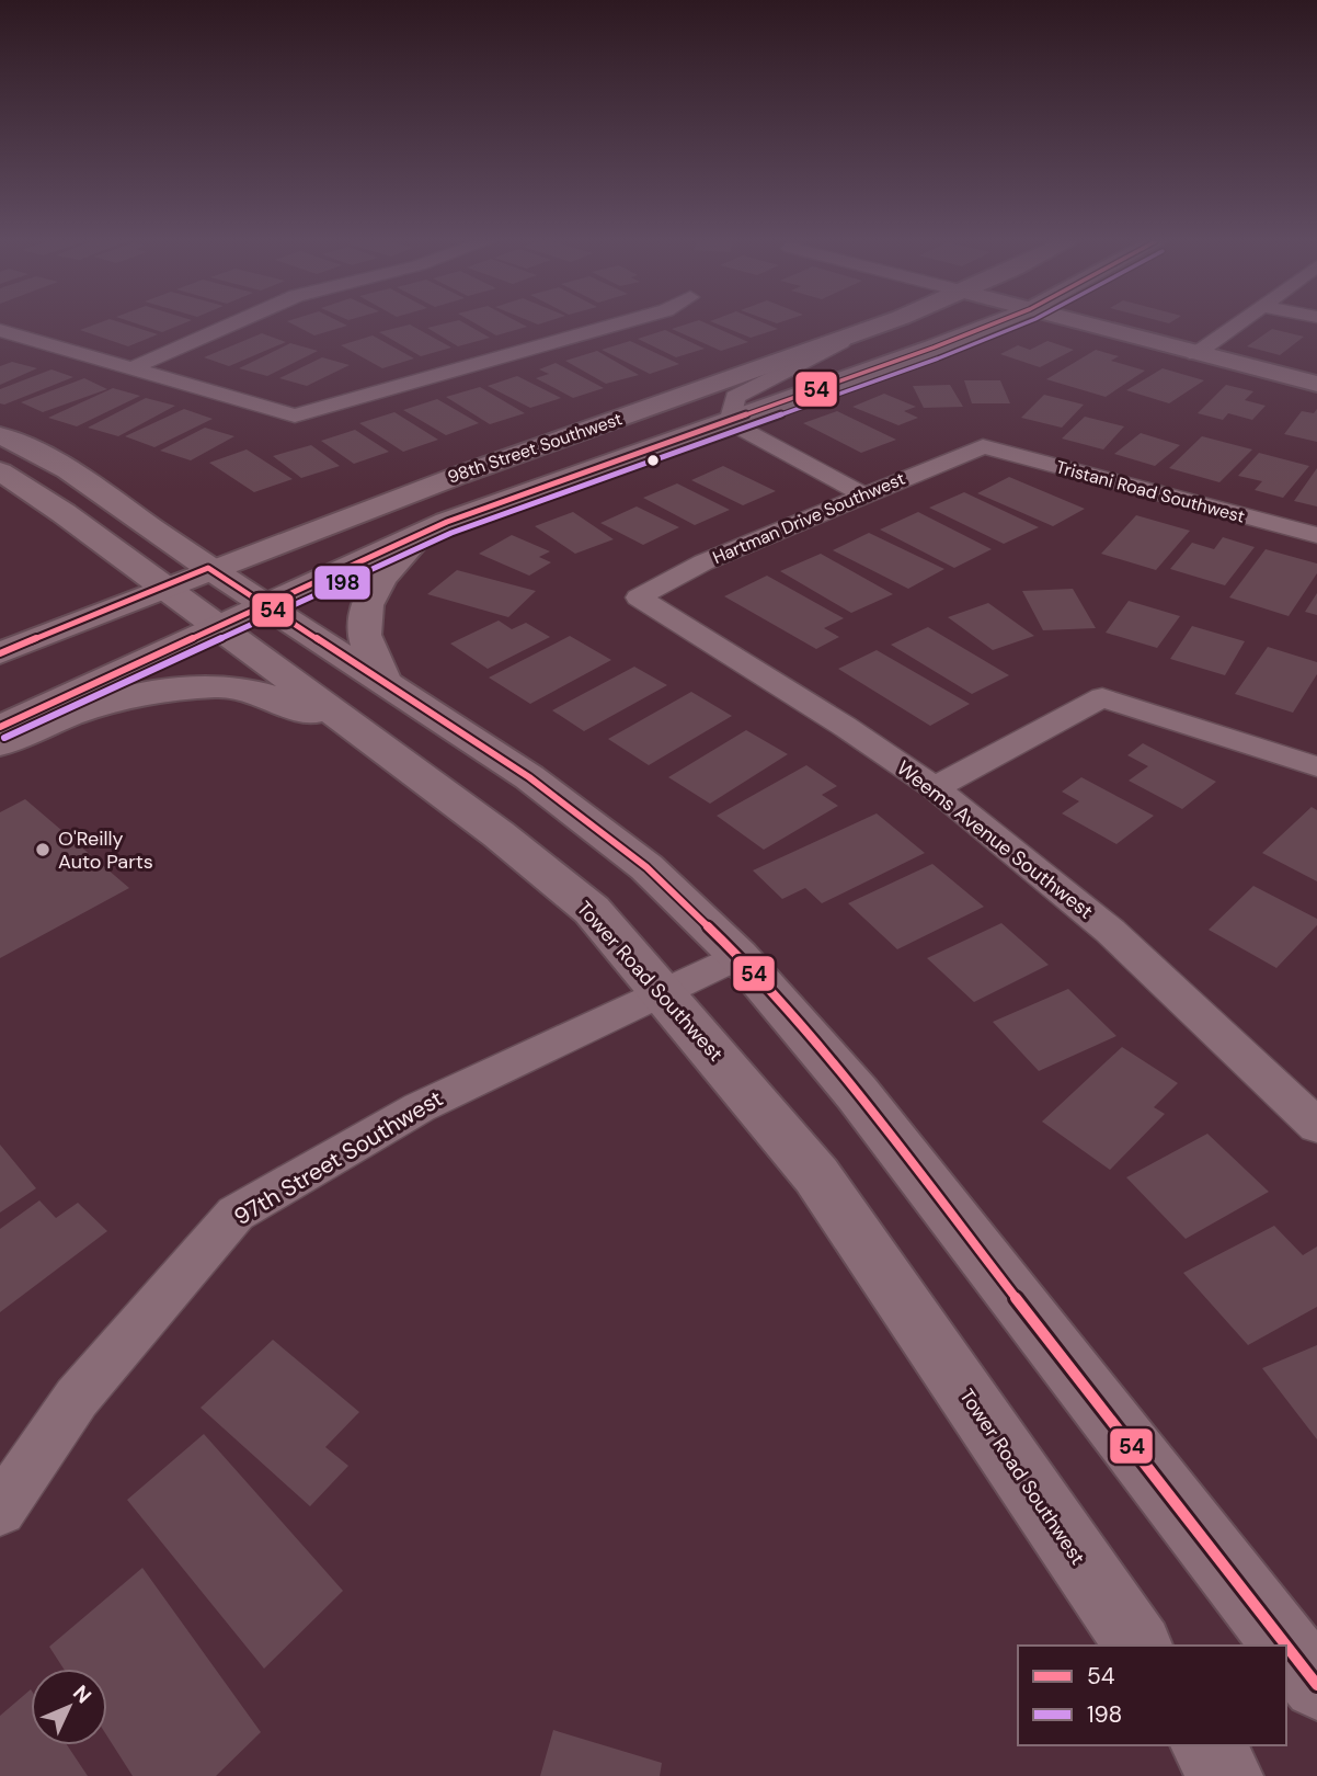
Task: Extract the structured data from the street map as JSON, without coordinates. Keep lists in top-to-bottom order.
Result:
{
  "streets": {
    "street": [
      "98th Street Southwest",
      "Tristani Road Southwest",
      "Hartman Drive Southwest",
      "Weems Avenue Southwest",
      "Tower Road Southwest",
      "97th Street Southwest"
    ]
  },
  "crossings": [
    ["98th Street Southwest", "Tower Road Southwest"],
    ["Tristani Road Southwest", "Hartman Drive Southwest"],
    ["Hartman Drive Southwest", "Weems Avenue Southwest"],
    ["Tower Road Southwest", "97th Street Southwest"]
  ],
  "places": ["O'Reilly Auto Parts"],
  "lines": ["transit line 54", "transit line 198"],
  "legend": ["54", "198"],
  "north": "top right"
}
